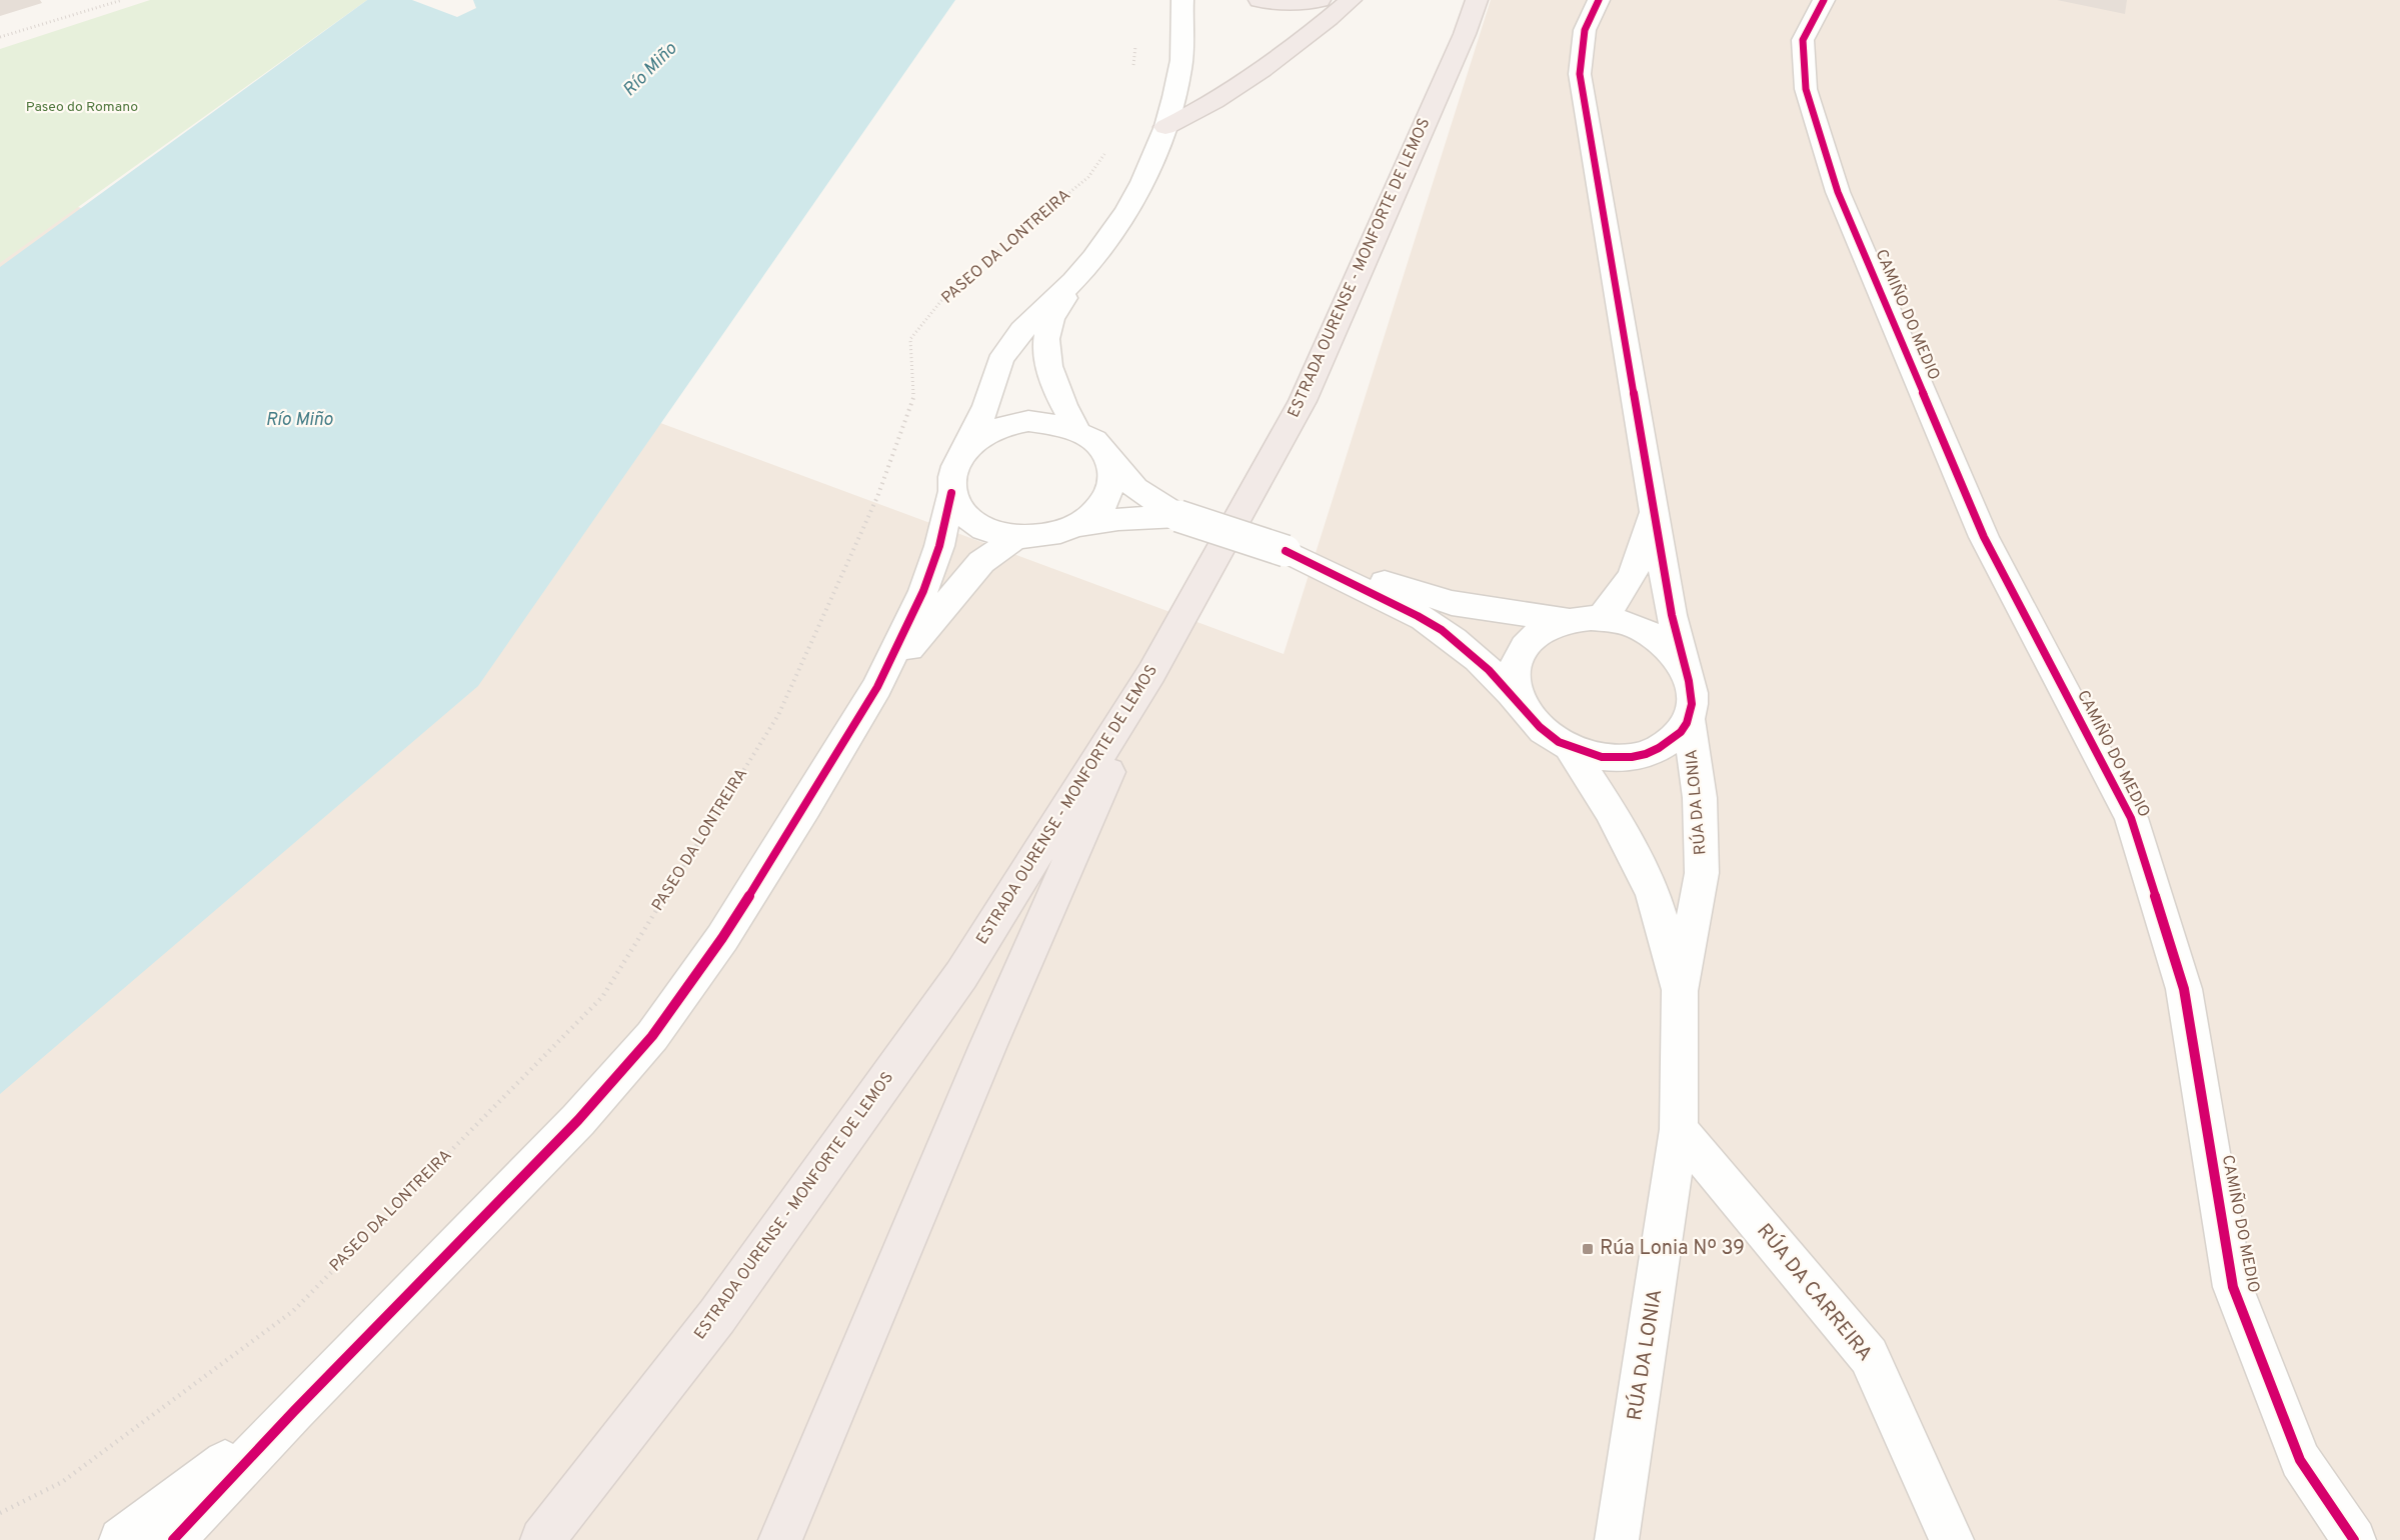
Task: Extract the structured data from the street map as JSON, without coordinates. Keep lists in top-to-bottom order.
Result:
{
  "streets": {
    "highway": ["ESTRADA OURENSE - MONFORTE DE LEMOS"],
    "street": ["CAMIÑO DO MEDIO", "RÚA DA LONIA", "RÚA DA CARREIRA"],
    "path": ["PASEO DA LONTREIRA"]
  },
  "crossings": [
    ["RÚA DA LONIA", "RÚA DA CARREIRA"]
  ],
  "water": ["Río Miño"],
  "parks": ["Paseo do Romano"],
  "places": {
    "transit": ["Rúa Lonia Nº 39"]
  }
}
